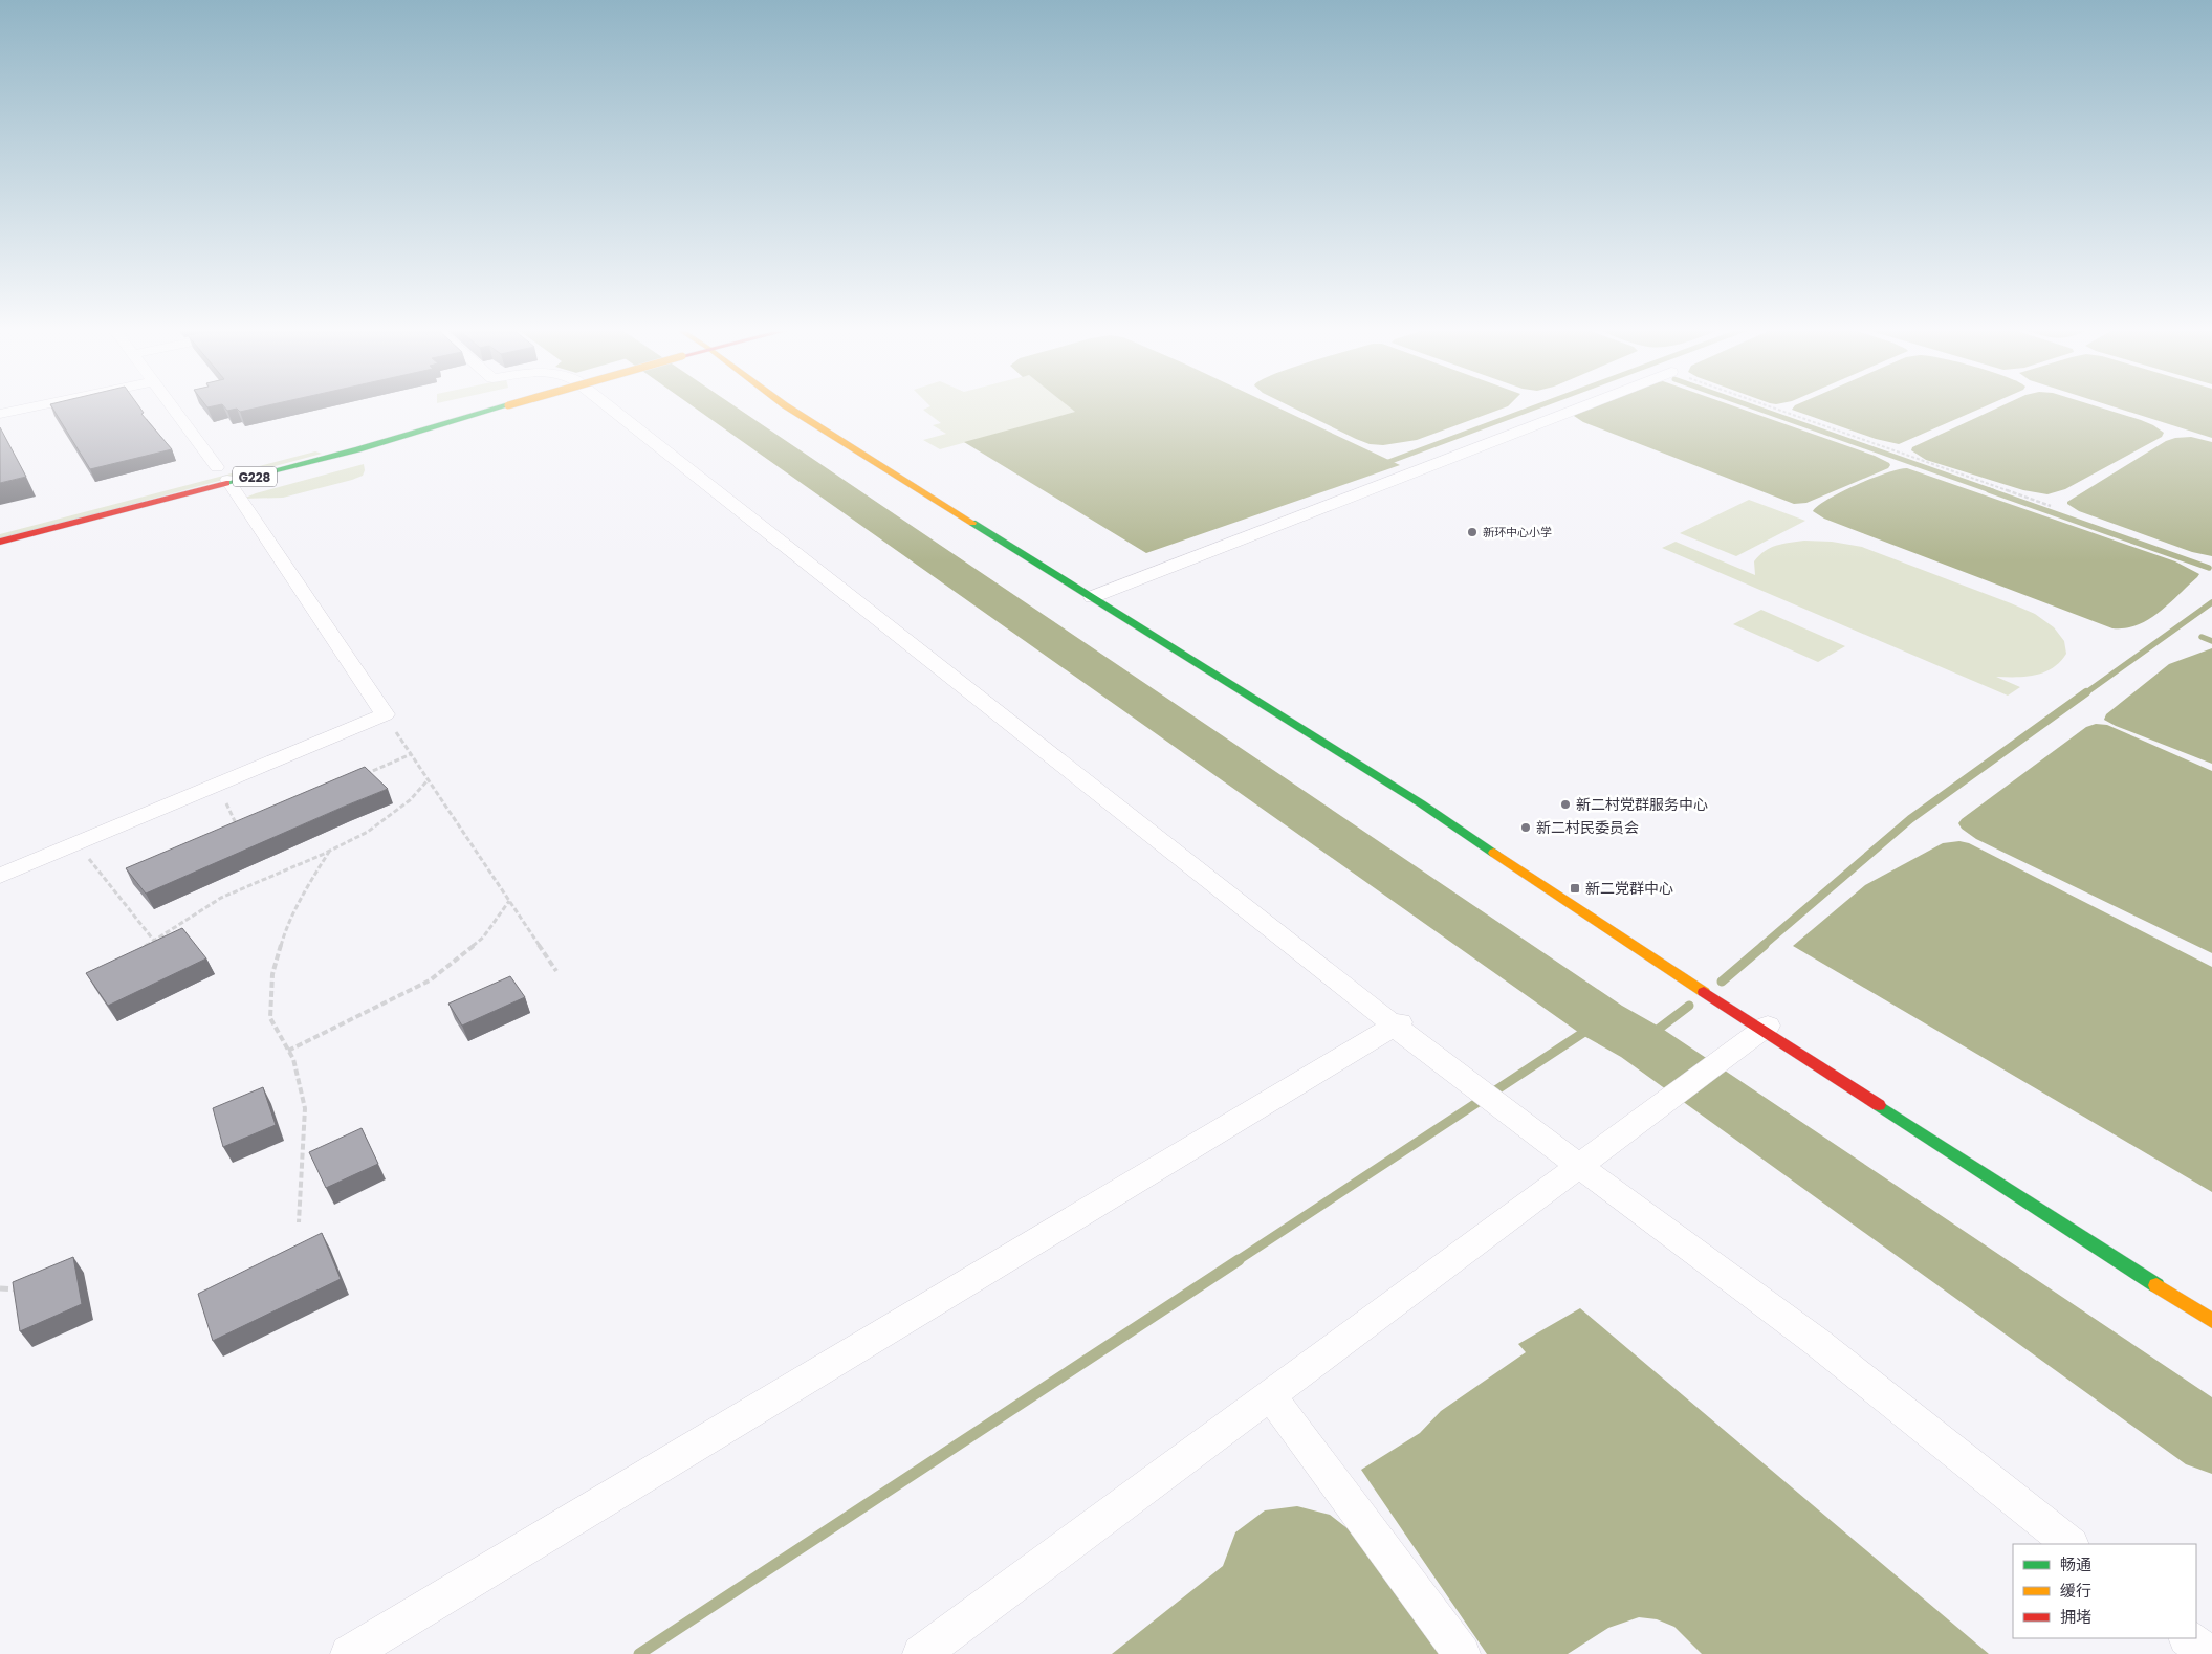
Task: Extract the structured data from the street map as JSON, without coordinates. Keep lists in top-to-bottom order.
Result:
{
  "streets": {
    "main road": ["G228"]
  },
  "places": {
    "other": ["新环中心小学", "新二村党群服务中心", "新二村民委员会"],
    "transit": ["新二党群中心"]
  },
  "legend": ["畅通", "缓行", "拥堵"]
}
